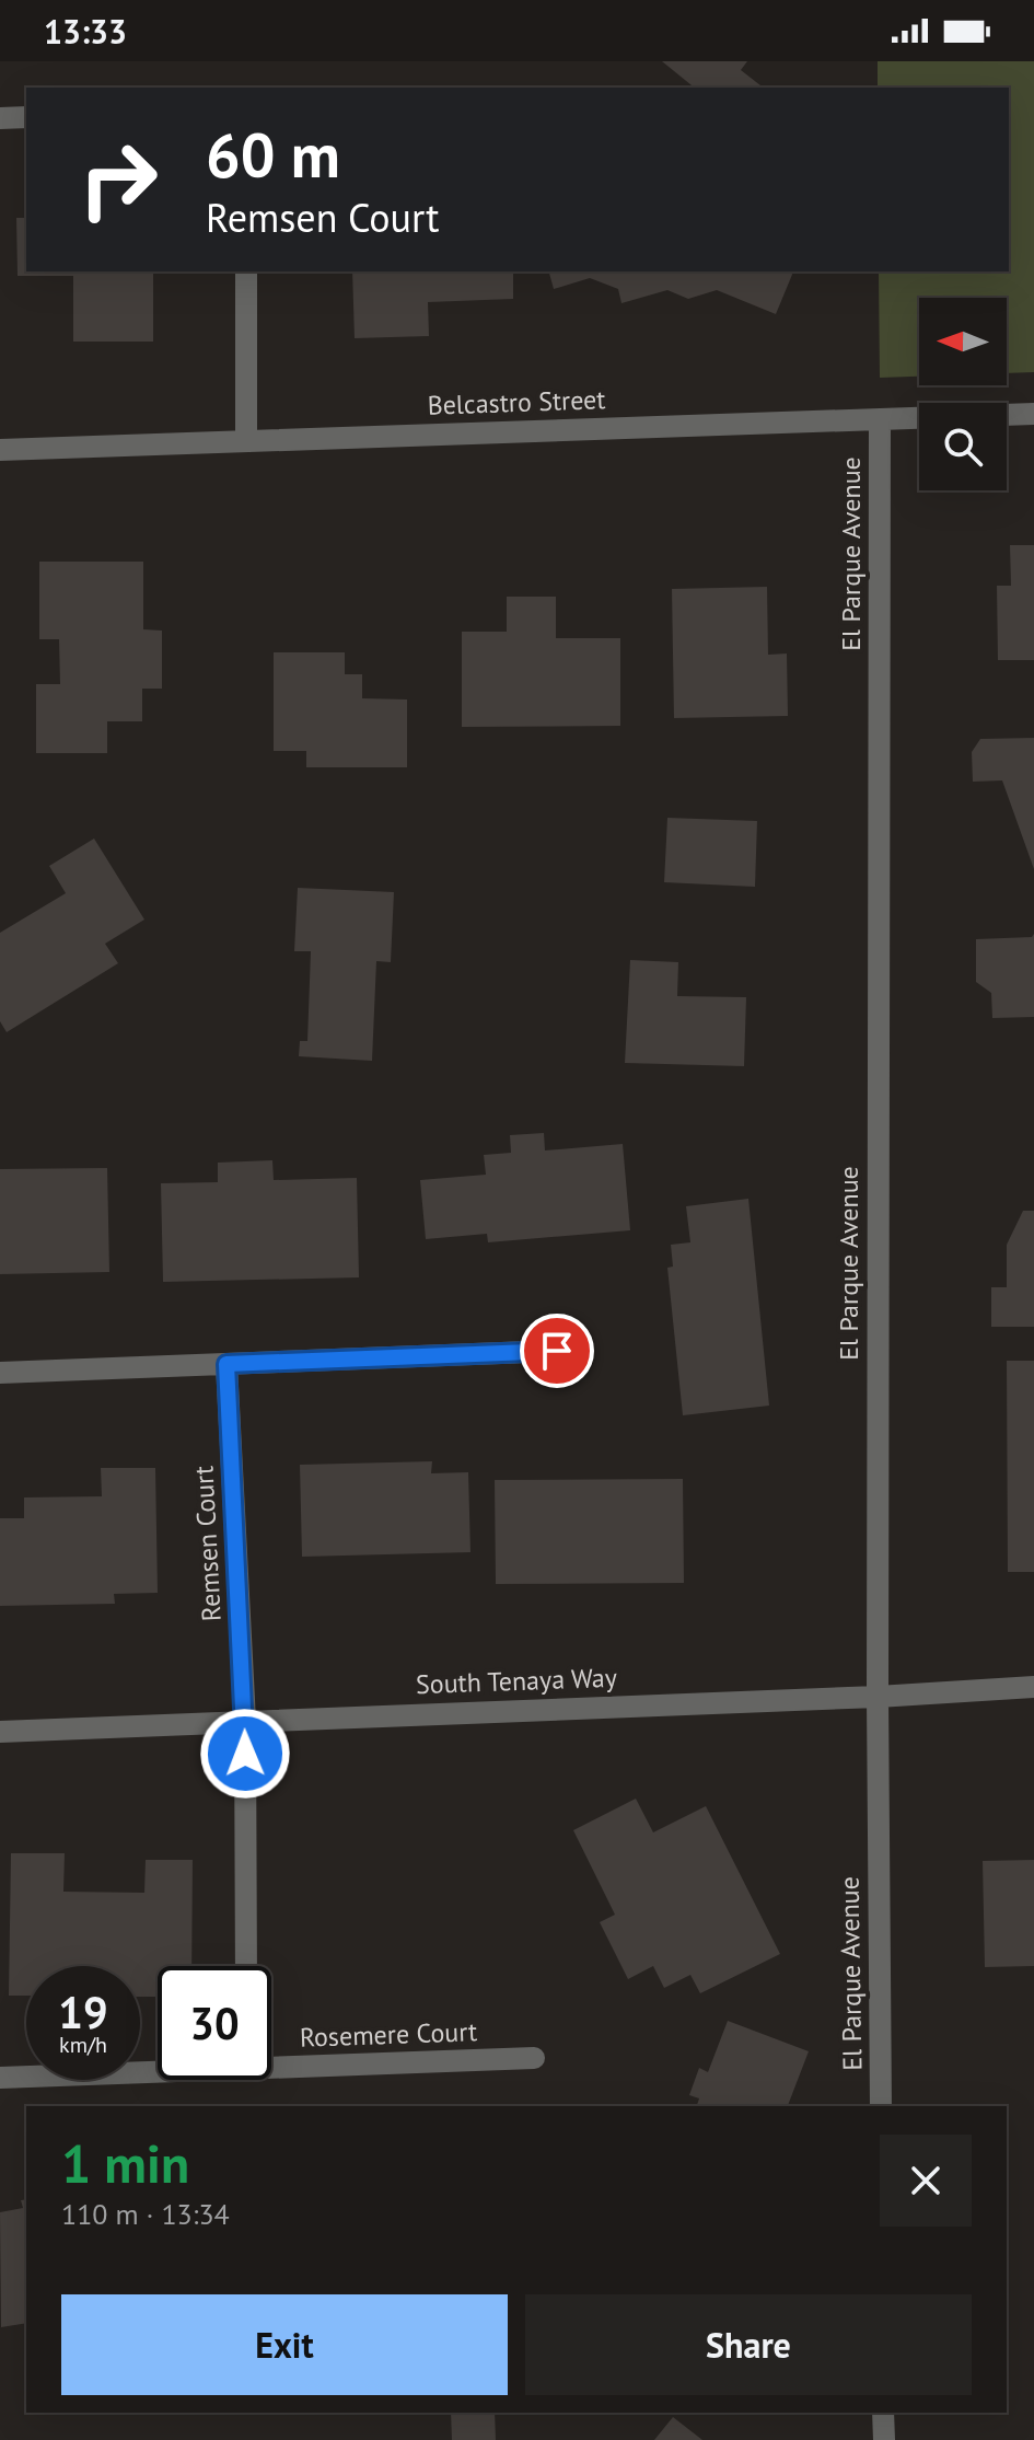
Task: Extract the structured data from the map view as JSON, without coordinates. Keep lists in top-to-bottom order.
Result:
{
  "streets": {
    "street": [
      "Belcastro Street",
      "El Parque Avenue",
      "Remsen Court",
      "South Tenaya Way",
      "Rosemere Court"
    ]
  },
  "crossings": [
    ["Belcastro Street", "El Parque Avenue"],
    ["El Parque Avenue", "South Tenaya Way"],
    ["Remsen Court", "South Tenaya Way"]
  ],
  "north": "left",
  "page": {
    "status": "13:33",
    "turn": ["60 m", "Remsen Court"],
    "speed": "19 km/h",
    "limit": "30",
    "heading": ["1 min", "110 m · 13:34"],
    "buttons": ["Exit", "Share"]
  }
}
